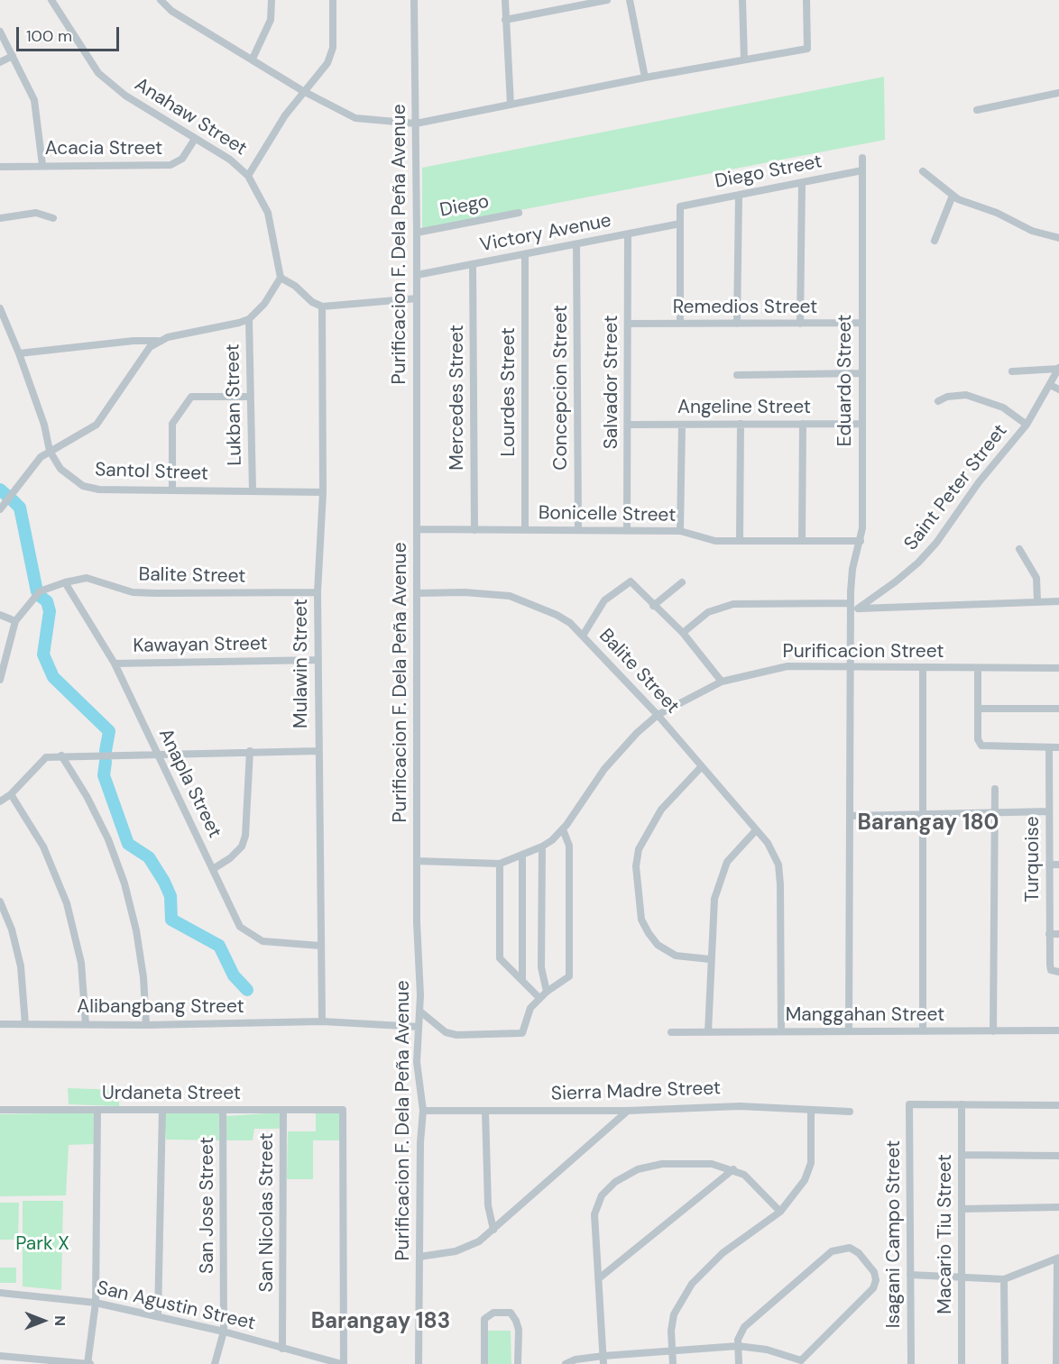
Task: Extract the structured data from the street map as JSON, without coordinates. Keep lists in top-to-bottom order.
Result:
{
  "streets": {
    "street": [
      "Anahaw Street",
      "Acacia Street",
      "Diego Street",
      "Diego",
      "Victory Avenue",
      "Purificacion F. Dela Peña Avenue",
      "Remedios Street",
      "Eduardo Street",
      "Salvador Street",
      "Concepcion Street",
      "Lourdes Street",
      "Mercedes Street",
      "Lukban Street",
      "Angeline Street",
      "Santol Street",
      "Saint Peter Street",
      "Bonicelle Street",
      "Balite Street",
      "Kawayan Street",
      "Purificacion Street",
      "Mulawin Street",
      "Anapla Street",
      "Turquoise",
      "Alibangbang Street",
      "Manggahan Street",
      "Sierra Madre Street",
      "Urdaneta Street",
      "San Jose Street",
      "San Nicolas Street",
      "Isagani Campo Street",
      "Macario Tiu Street",
      "San Agustin Street"
    ]
  },
  "crossings": [
    ["Anahaw Street", "Acacia Street"],
    ["Diego Street", "Victory Avenue"],
    ["Diego Street", "Eduardo Street"],
    ["Diego", "Purificacion F. Dela Peña Avenue"],
    ["Victory Avenue", "Purificacion F. Dela Peña Avenue"],
    ["Victory Avenue", "Salvador Street"],
    ["Victory Avenue", "Concepcion Street"],
    ["Victory Avenue", "Lourdes Street"],
    ["Victory Avenue", "Mercedes Street"],
    ["Purificacion F. Dela Peña Avenue", "Bonicelle Street"],
    ["Purificacion F. Dela Peña Avenue", "Balite Street"],
    ["Purificacion F. Dela Peña Avenue", "Purificacion Street"],
    ["Purificacion F. Dela Peña Avenue", "Alibangbang Street"],
    ["Purificacion F. Dela Peña Avenue", "Sierra Madre Street"],
    ["Remedios Street", "Eduardo Street"],
    ["Remedios Street", "Salvador Street"],
    ["Eduardo Street", "Angeline Street"],
    ["Eduardo Street", "Saint Peter Street"],
    ["Eduardo Street", "Bonicelle Street"],
    ["Eduardo Street", "Purificacion Street"],
    ["Eduardo Street", "Manggahan Street"],
    ["Salvador Street", "Angeline Street"],
    ["Salvador Street", "Bonicelle Street"],
    ["Concepcion Street", "Bonicelle Street"],
    ["Lourdes Street", "Bonicelle Street"],
    ["Mercedes Street", "Bonicelle Street"],
    ["Lukban Street", "Santol Street"],
    ["Santol Street", "Mulawin Street"],
    ["Balite Street", "Purificacion Street"],
    ["Balite Street", "Mulawin Street"],
    ["Balite Street", "Anapla Street"],
    ["Kawayan Street", "Mulawin Street"],
    ["Kawayan Street", "Anapla Street"],
    ["Mulawin Street", "Anapla Street"],
    ["Mulawin Street", "Alibangbang Street"],
    ["Urdaneta Street", "San Jose Street"],
    ["Urdaneta Street", "San Nicolas Street"],
    ["Urdaneta Street", "San Agustin Street"],
    ["San Jose Street", "San Agustin Street"],
    ["San Nicolas Street", "San Agustin Street"],
    ["Isagani Campo Street", "Macario Tiu Street"]
  ],
  "districts": ["Barangay 180", "Barangay 183"],
  "parks": ["Park X"],
  "scale_bar": "100 m",
  "north": "right"
}
